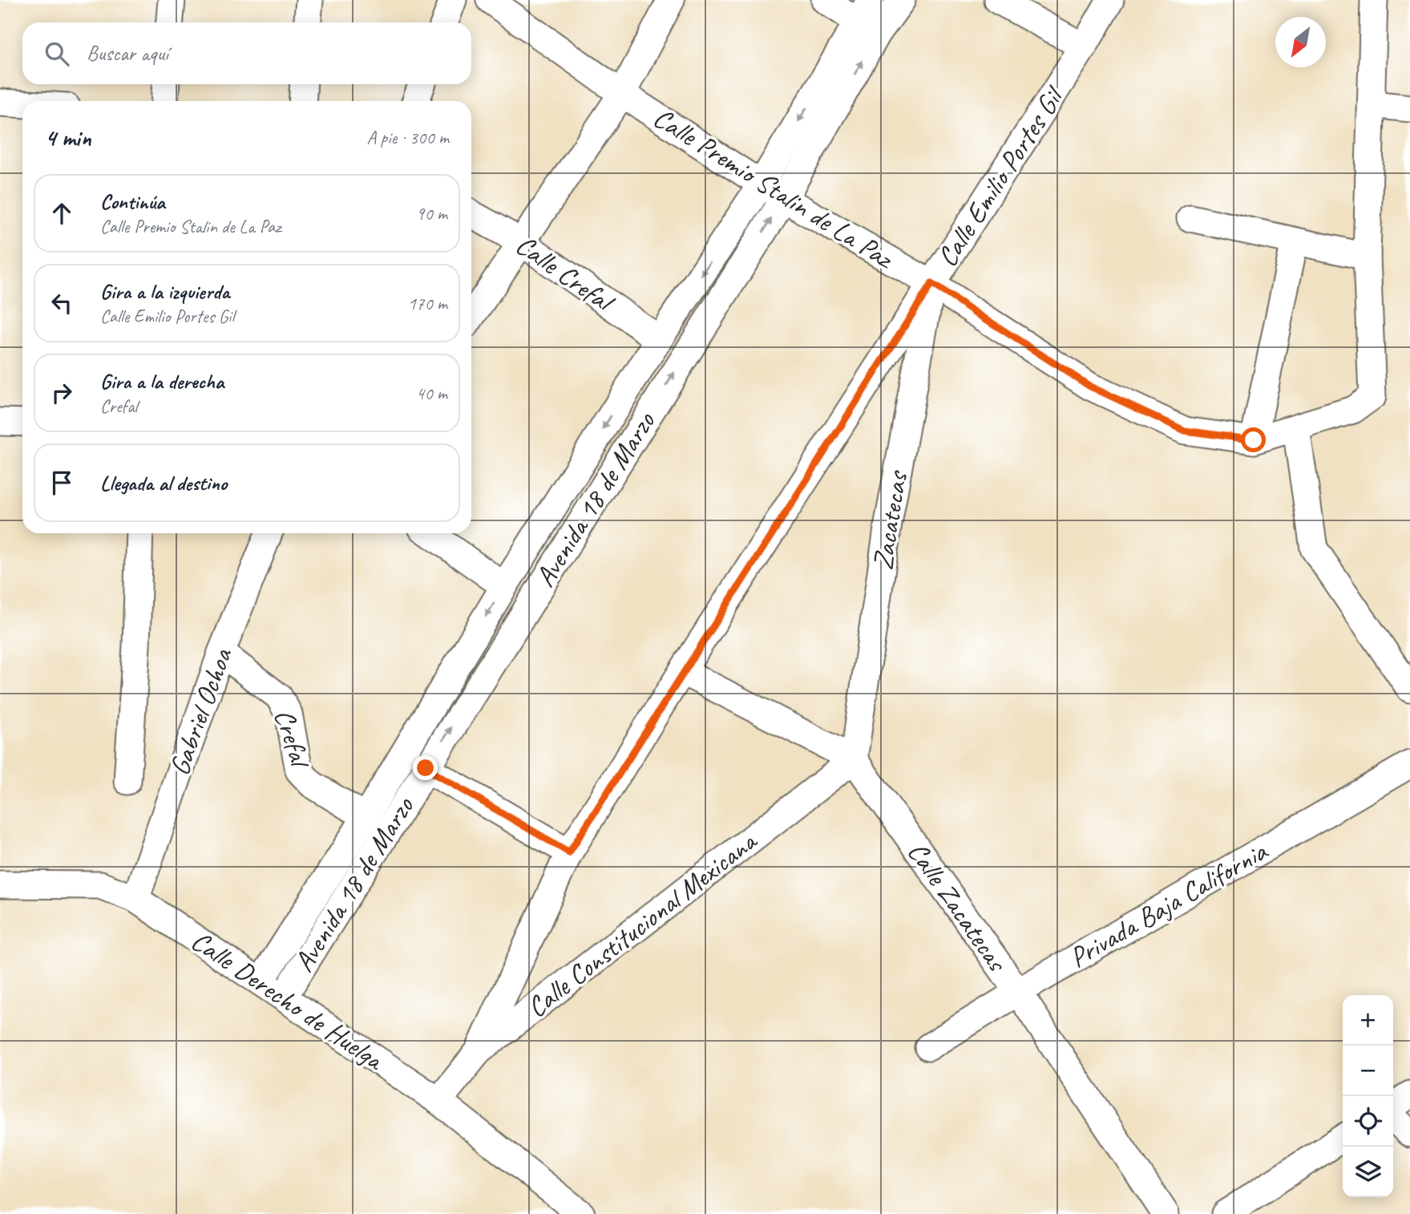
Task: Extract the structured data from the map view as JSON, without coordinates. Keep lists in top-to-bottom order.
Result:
{
  "streets": {
    "street": [
      "Calle Emilio Portes Gil",
      "Calle Premio Stalin de La Paz",
      "Calle Crefal",
      "Avenida 18 de Marzo",
      "Zacatecas",
      "Gabriel Ochoa",
      "Crefal",
      "Privada Baja California",
      "Calle Zacatecas",
      "Calle Constitucional Mexicana",
      "Calle Derecho de Huelga"
    ]
  },
  "crossings": [
    ["Calle Emilio Portes Gil", "Calle Premio Stalin de La Paz"],
    ["Calle Emilio Portes Gil", "Zacatecas"],
    ["Calle Emilio Portes Gil", "Calle Zacatecas"],
    ["Calle Emilio Portes Gil", "Calle Constitucional Mexicana"],
    ["Calle Premio Stalin de La Paz", "Avenida 18 de Marzo"],
    ["Calle Premio Stalin de La Paz", "Zacatecas"],
    ["Calle Crefal", "Avenida 18 de Marzo"],
    ["Avenida 18 de Marzo", "Crefal"],
    ["Avenida 18 de Marzo", "Calle Derecho de Huelga"],
    ["Zacatecas", "Calle Zacatecas"],
    ["Zacatecas", "Calle Constitucional Mexicana"],
    ["Gabriel Ochoa", "Crefal"],
    ["Gabriel Ochoa", "Calle Derecho de Huelga"],
    ["Privada Baja California", "Calle Zacatecas"],
    ["Calle Zacatecas", "Calle Constitucional Mexicana"],
    ["Calle Constitucional Mexicana", "Calle Derecho de Huelga"]
  ],
  "north": "bottom left",
  "page": {
    "search": "Buscar aquí",
    "heading": ["4 min", "A pie · 300 m"],
    "list": [
      ["Continúa", "Calle Premio Stalin de La Paz", "90 m"],
      ["Gira a la izquierda", "Calle Emilio Portes Gil", "170 m"],
      ["Gira a la derecha", "Crefal", "40 m"],
      "Llegada al destino"
    ],
    "map_buttons": ["+", "−"]
  }
}
